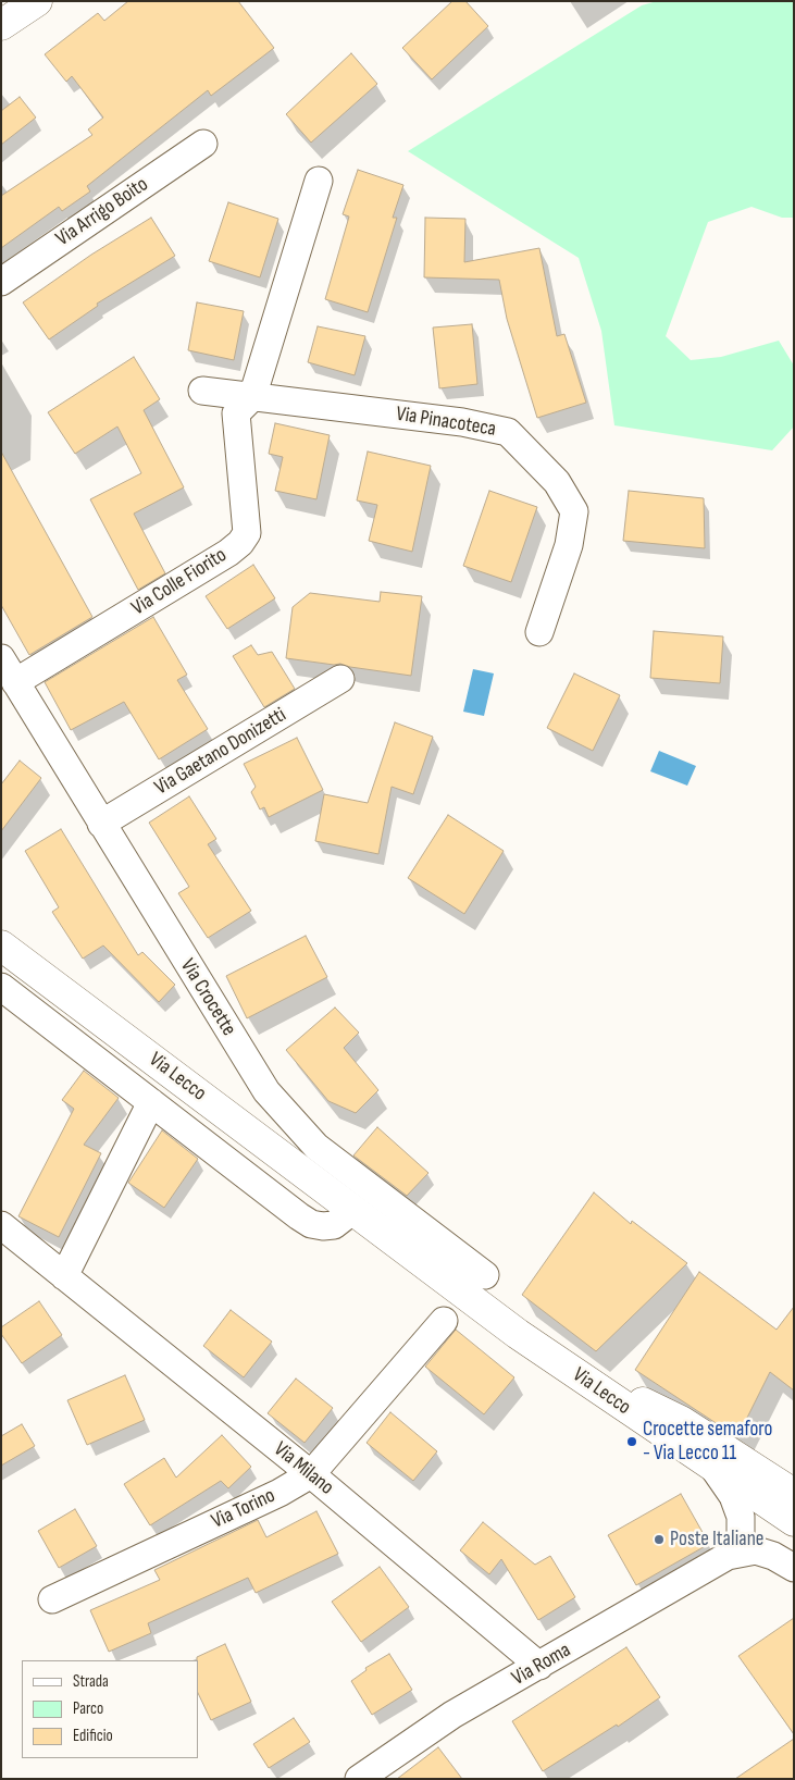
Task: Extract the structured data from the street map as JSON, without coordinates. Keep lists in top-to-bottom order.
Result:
{
  "streets": {
    "main road": ["Via Lecco"],
    "street": [
      "Via Arrigo Boito",
      "Via Pinacoteca",
      "Via Colle Fiorito",
      "Via Gaetano Donizetti",
      "Via Crocette",
      "Via Milano",
      "Via Torino",
      "Via Roma"
    ]
  },
  "crossings": [
    ["Via Pinacoteca", "Via Colle Fiorito"],
    ["Via Colle Fiorito", "Via Crocette"],
    ["Via Gaetano Donizetti", "Via Crocette"],
    ["Via Lecco", "Via Roma"],
    ["Via Milano", "Via Torino"],
    ["Via Milano", "Via Roma"]
  ],
  "places": ["Crocette semaforo - Via Lecco 11", "Poste Italiane"],
  "legend": ["Strada", "Parco", "Edificio"]
}
